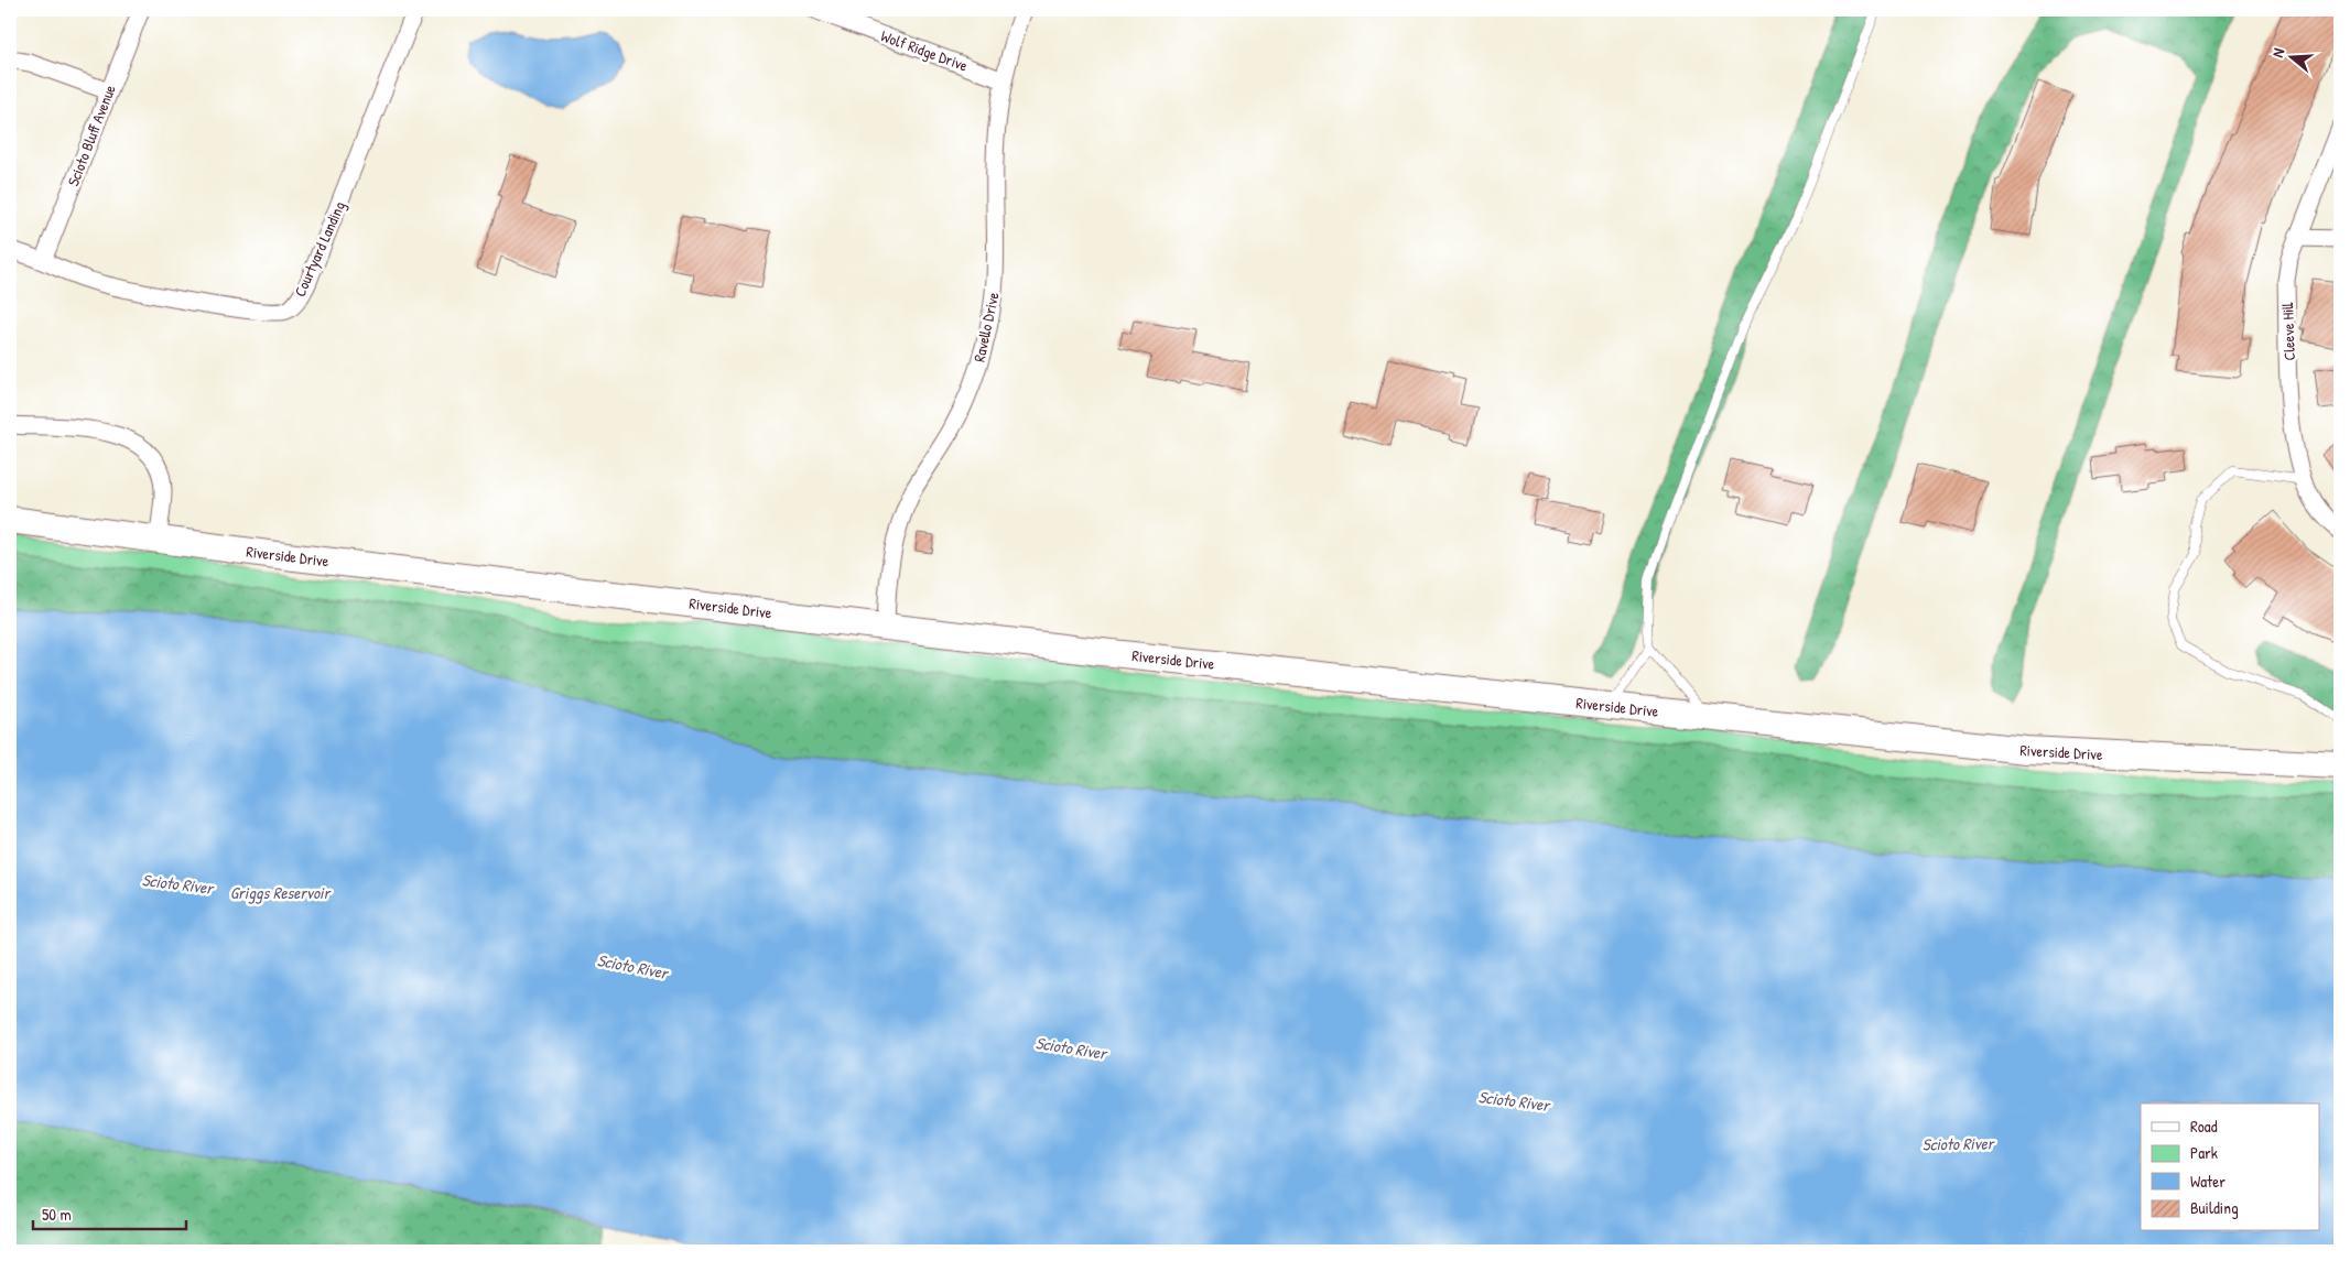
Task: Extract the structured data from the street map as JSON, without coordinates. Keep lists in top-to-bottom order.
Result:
{
  "streets": {
    "main road": ["Riverside Drive"],
    "street": [
      "Wolf Ridge Drive",
      "Scioto Bluff Avenue",
      "Courtyard Landing",
      "Ravello Drive",
      "Cleeve Hill"
    ]
  },
  "crossings": [
    ["Wolf Ridge Drive", "Ravello Drive"],
    ["Scioto Bluff Avenue", "Courtyard Landing"],
    ["Ravello Drive", "Riverside Drive"]
  ],
  "water": ["Scioto River", "Griggs Reservoir"],
  "legend": [
    "Road",
    "Park",
    "Water",
    "Building"
  ],
  "scale_bar": "50 m",
  "north": "left"
}
